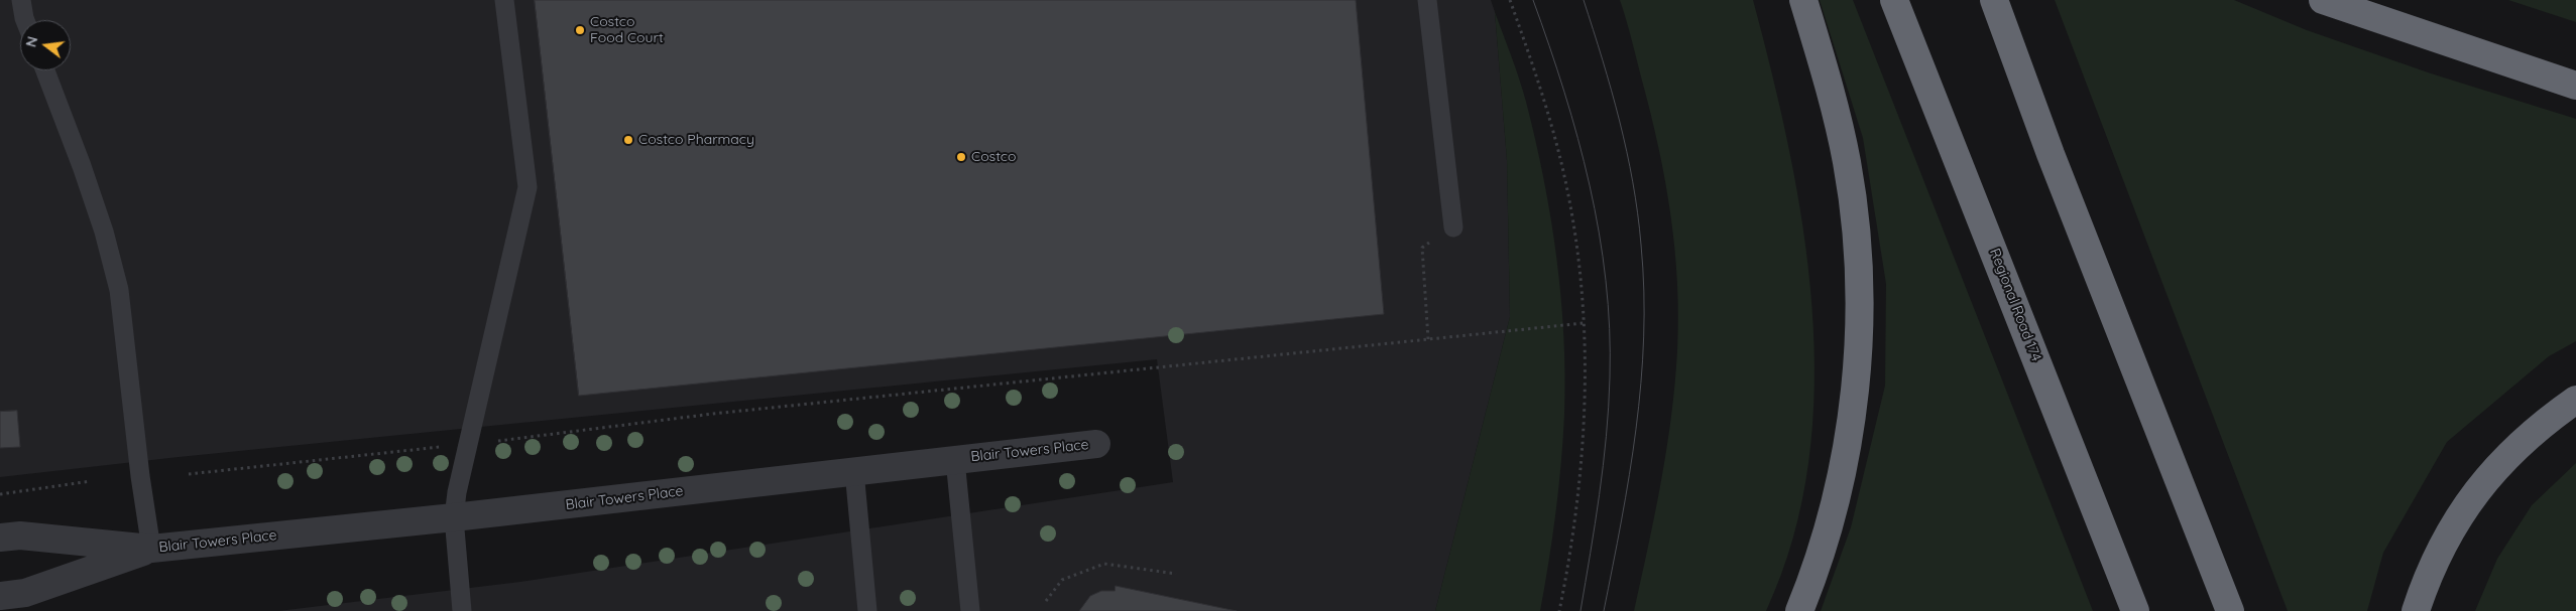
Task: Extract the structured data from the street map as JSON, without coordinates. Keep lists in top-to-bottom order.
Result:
{
  "streets": {
    "highway": ["Regional Road 174"],
    "street": ["Blair Towers Place"]
  },
  "places": ["Costco Food Court", "Costco Pharmacy", "Costco"],
  "north": "left"
}
